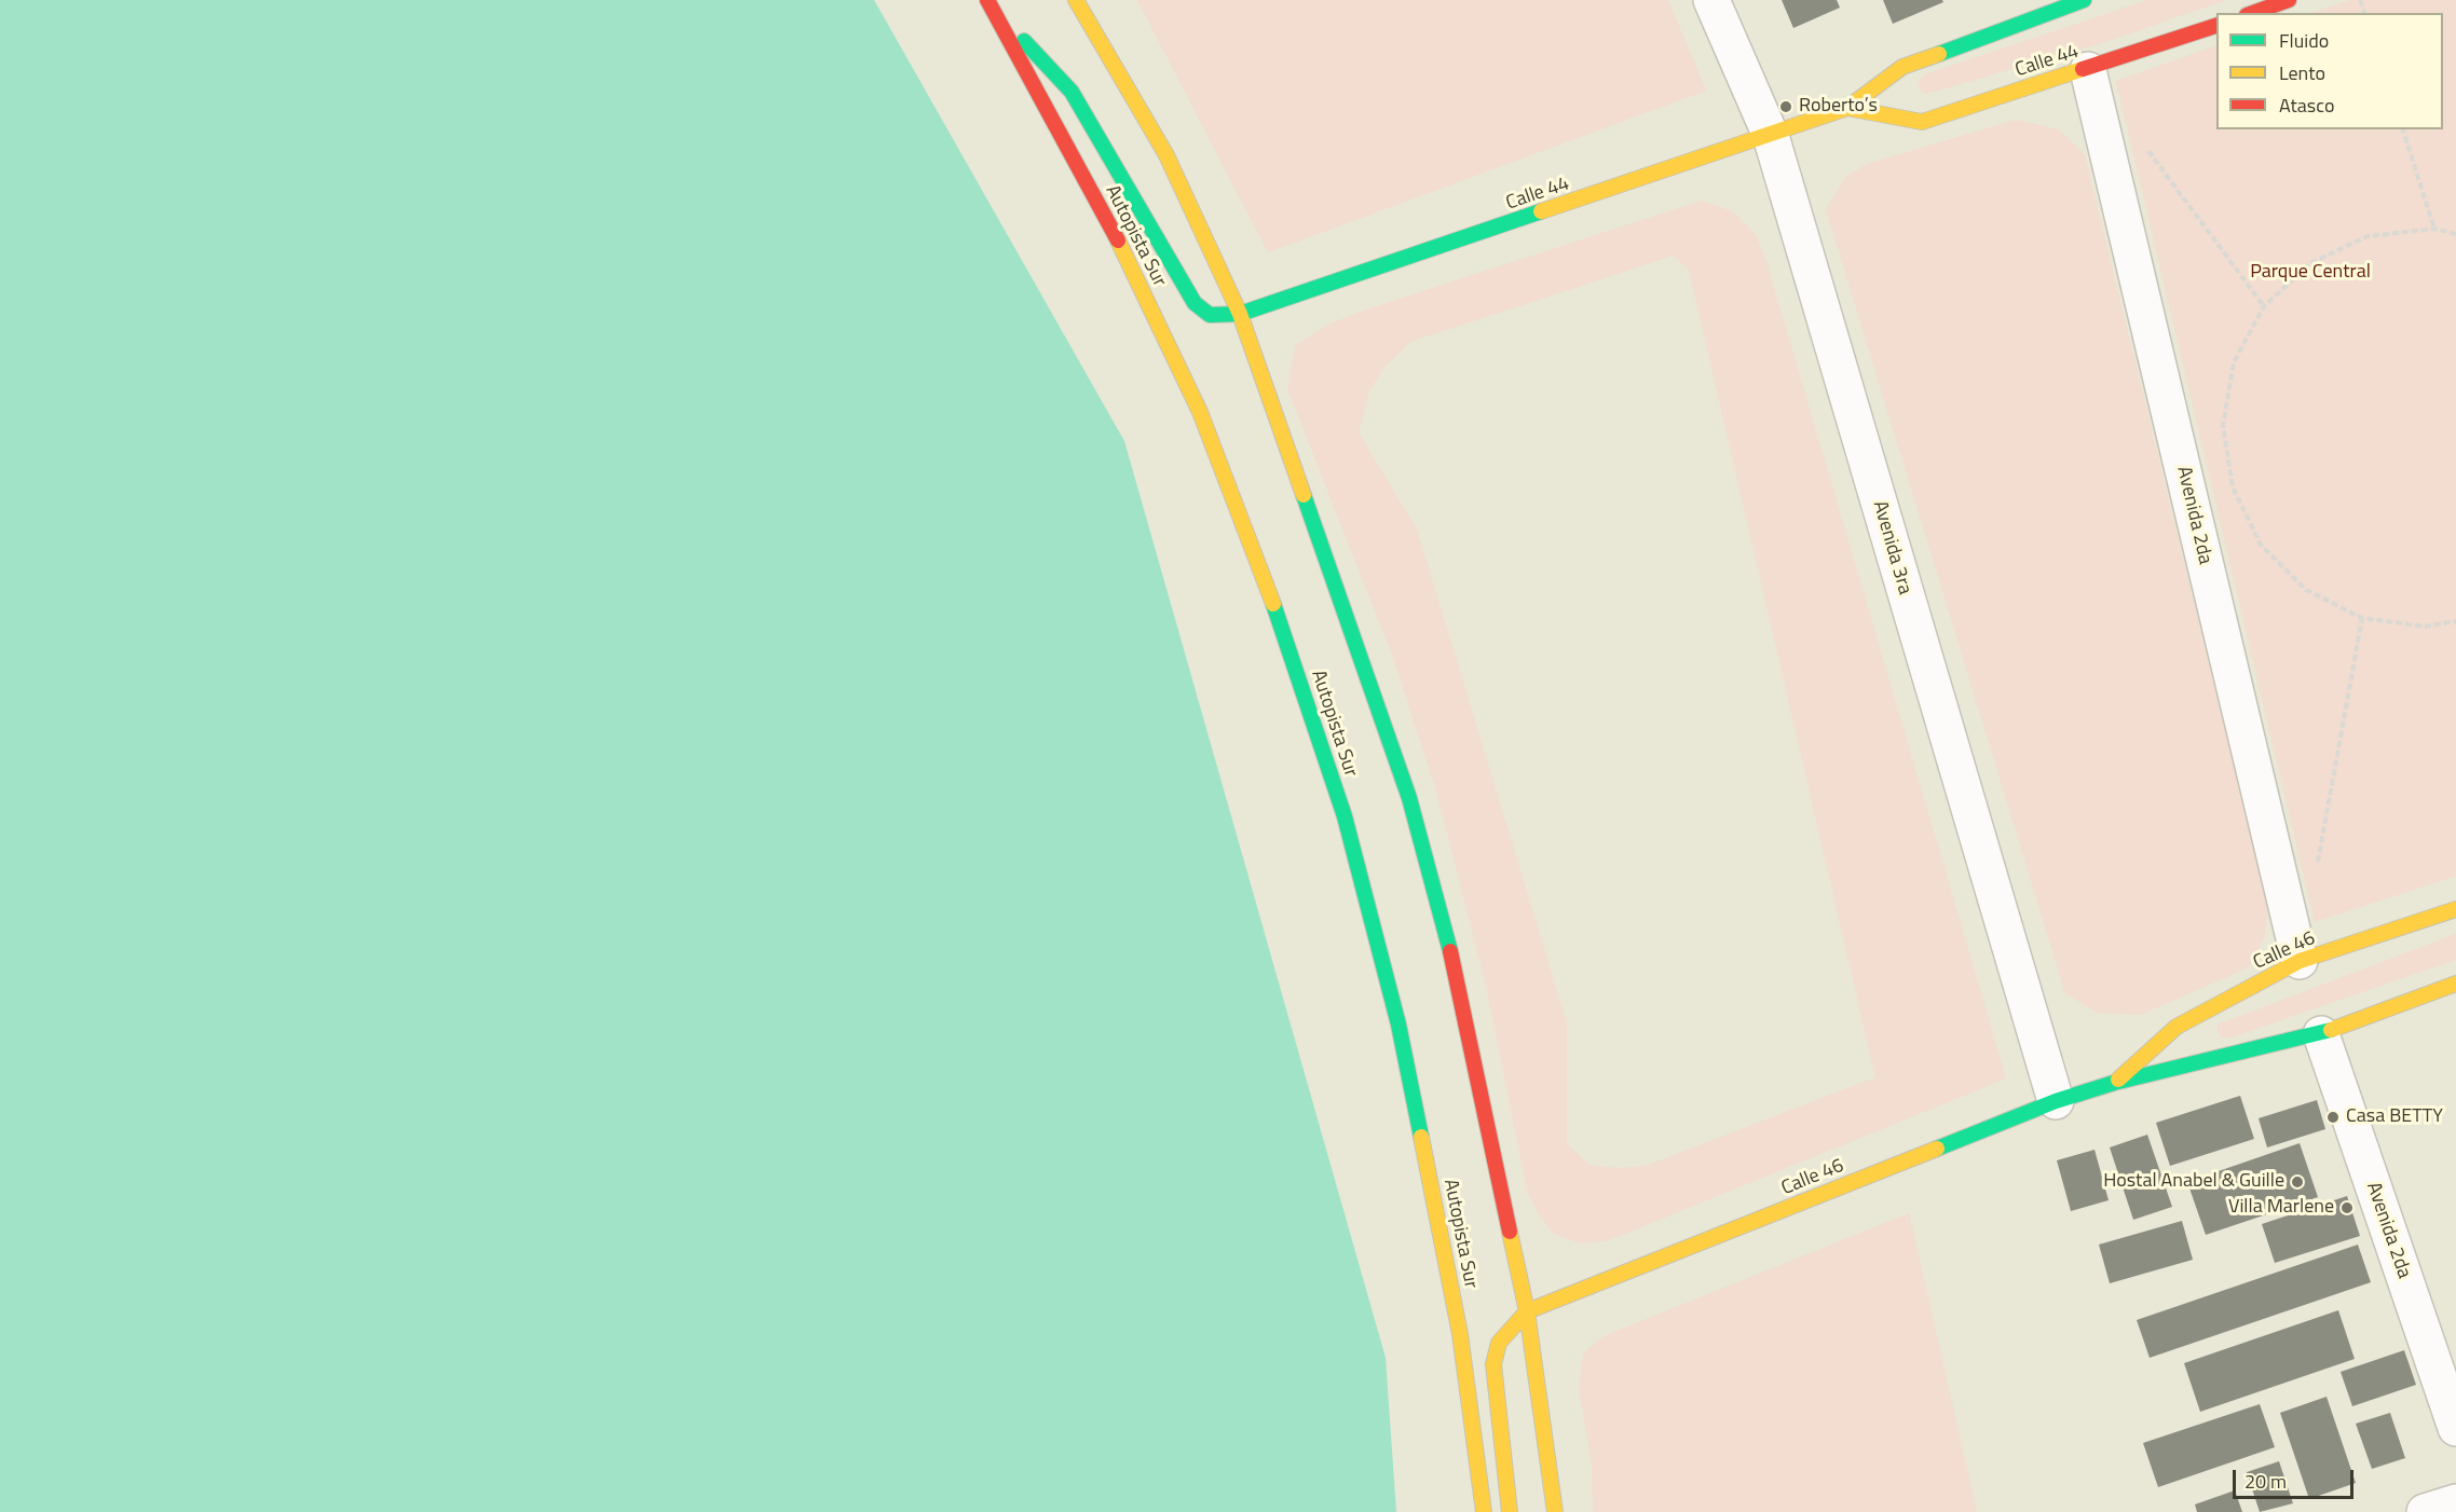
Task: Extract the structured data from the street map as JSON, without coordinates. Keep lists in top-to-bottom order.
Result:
{
  "streets": {
    "main road": ["Calle 44", "Autopista Sur", "Calle 46"],
    "street": ["Avenida 2da", "Avenida 3ra"]
  },
  "crossings": [
    ["Calle 44", "Autopista Sur"],
    ["Calle 44", "Avenida 2da"],
    ["Calle 44", "Avenida 3ra"],
    ["Avenida 2da", "Calle 46"],
    ["Avenida 3ra", "Calle 46"]
  ],
  "parks": ["Parque Central"],
  "places": [
    "Roberto’s",
    "Casa BETTY",
    "Hostal Anabel & Guille",
    "Villa Marlene"
  ],
  "legend": ["Fluido", "Lento", "Atasco"],
  "scale_bar": "20 m"
}
